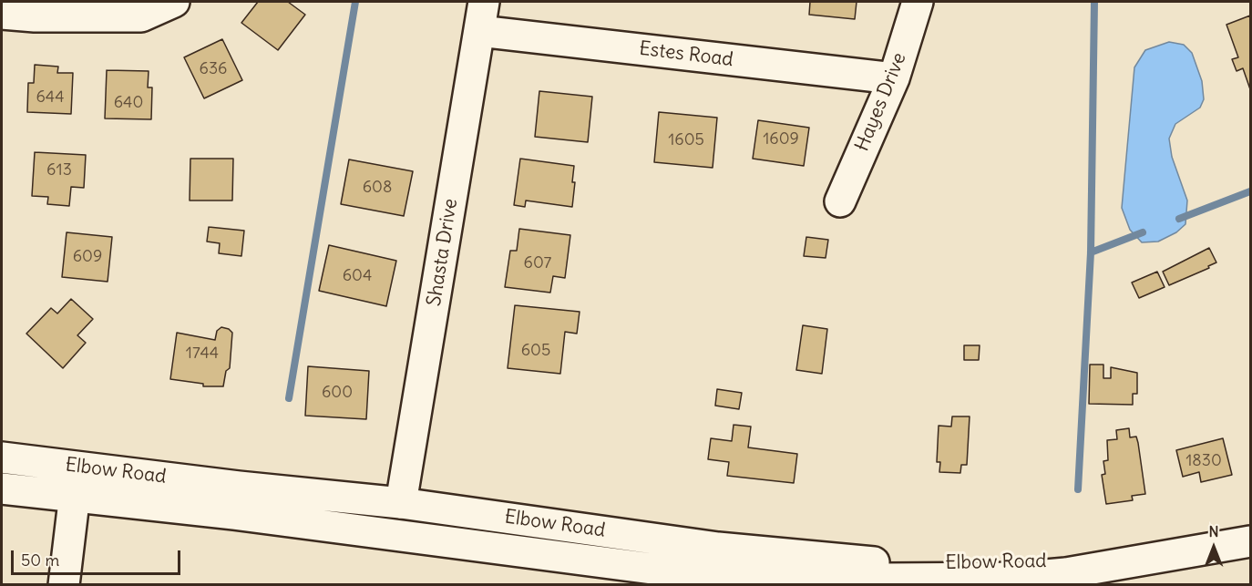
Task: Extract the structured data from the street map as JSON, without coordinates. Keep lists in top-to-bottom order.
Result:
{
  "streets": {
    "main road": [
      "Estes Road",
      "Hayes Drive",
      "Shasta Drive",
      "Elbow Road"
    ]
  },
  "crossings": [
    ["Estes Road", "Hayes Drive"],
    ["Estes Road", "Shasta Drive"],
    ["Shasta Drive", "Elbow Road"]
  ],
  "house_numbers": [
    "636",
    "644",
    "640",
    "1609",
    "1605",
    "613",
    "608",
    "609",
    "607",
    "604",
    "605",
    "1744",
    "600",
    "1830"
  ],
  "scale_bar": "50 m",
  "north": "top"
}
